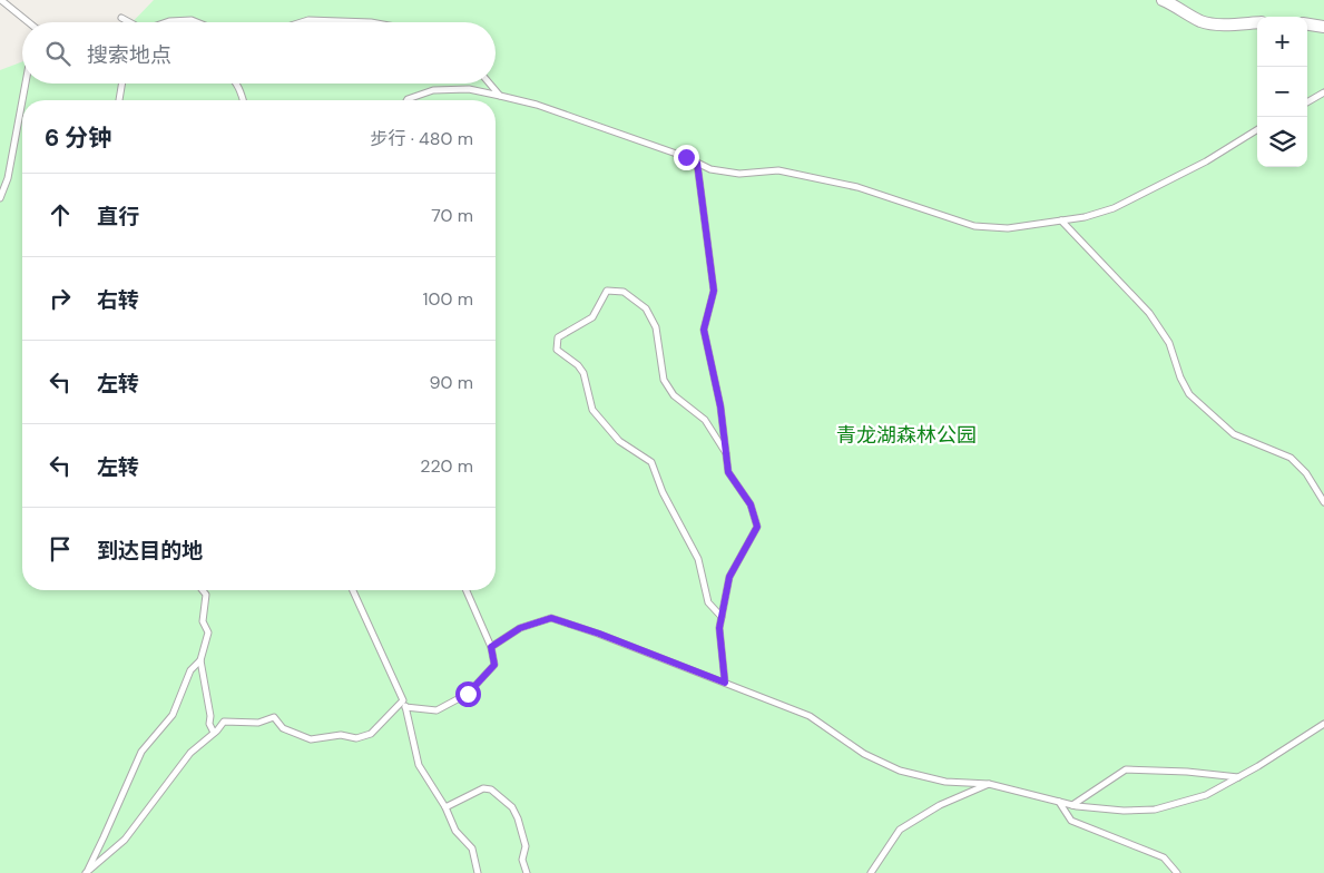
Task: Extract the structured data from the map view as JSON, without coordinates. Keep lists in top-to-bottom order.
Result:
{
  "parks": ["青龙湖森林公园"],
  "page": {
    "map_buttons": ["+", "−"],
    "search": "搜索地点",
    "heading": ["6 分钟", "步行 · 480 m"],
    "list": [
      ["直行", "70 m"],
      ["右转", "100 m"],
      ["左转", "90 m"],
      ["左转", "220 m"],
      "到达目的地"
    ]
  }
}
